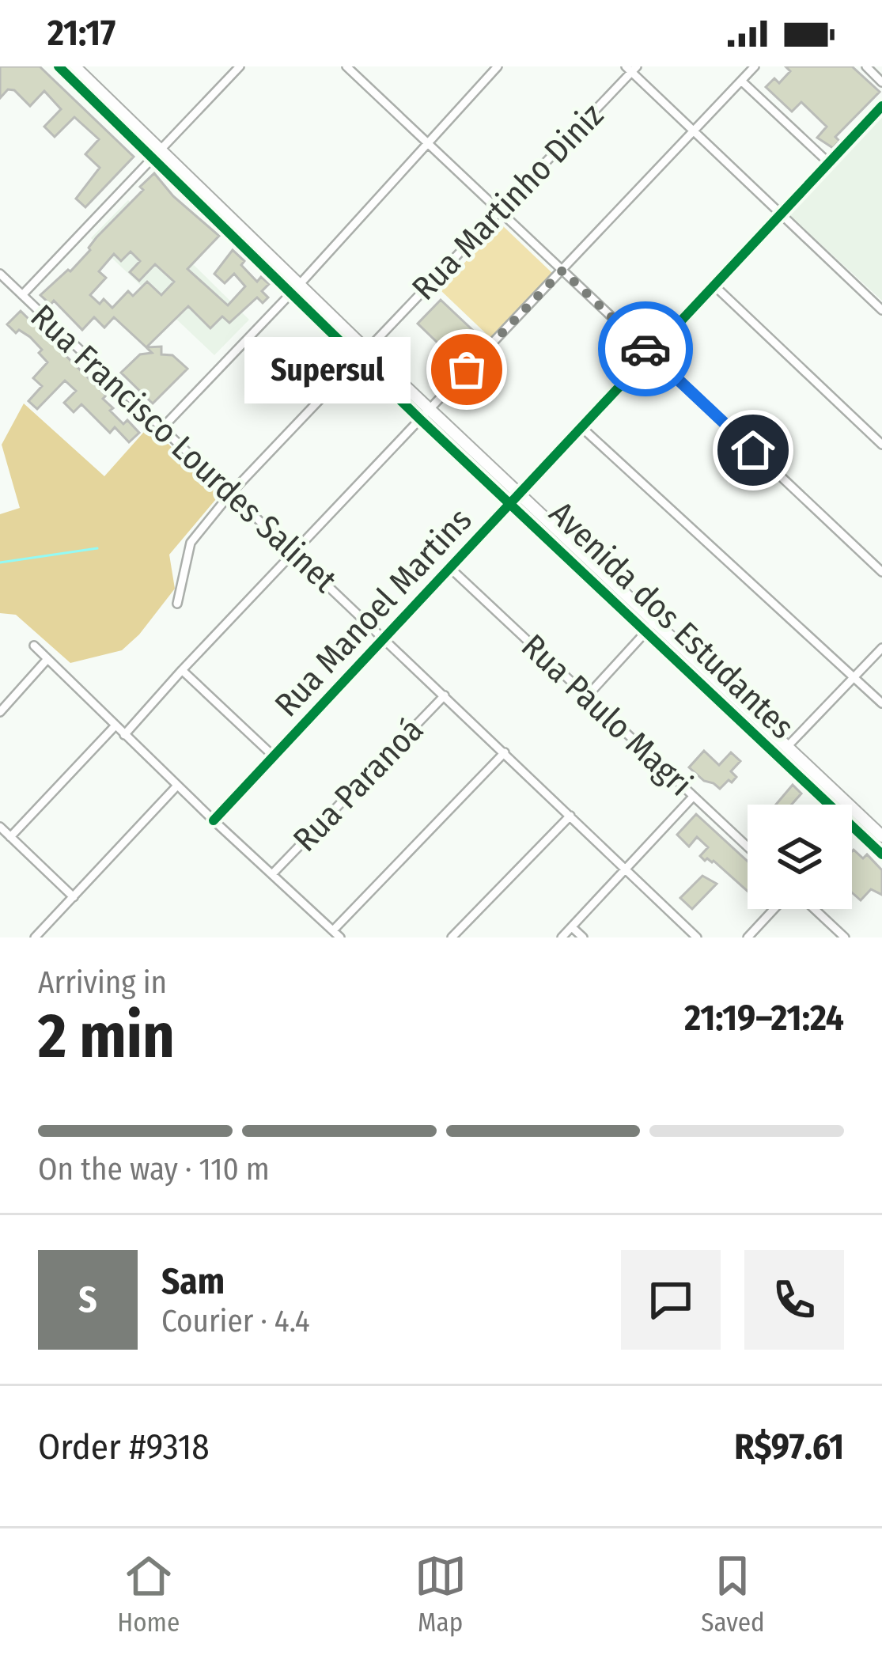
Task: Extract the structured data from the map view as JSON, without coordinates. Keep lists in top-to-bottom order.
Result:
{
  "streets": {
    "street": [
      "Rua Martinho Diniz",
      "Rua Francisco Lourdes Salinet",
      "Rua Manoel Martins",
      "Avenida dos Estudantes",
      "Rua Paulo Magri",
      "Rua Paranoá"
    ]
  },
  "crossings": [
    ["Rua Martinho Diniz", "Rua Francisco Lourdes Salinet"],
    ["Rua Martinho Diniz", "Avenida dos Estudantes"],
    ["Rua Francisco Lourdes Salinet", "Rua Manoel Martins"],
    ["Rua Francisco Lourdes Salinet", "Rua Paranoá"],
    ["Rua Manoel Martins", "Avenida dos Estudantes"],
    ["Rua Manoel Martins", "Rua Paulo Magri"]
  ],
  "places": ["Supersul"],
  "page": {
    "status": "21:17",
    "bubble": "Supersul",
    "heading": ["2 min", "Arriving in", "21:19–21:24"],
    "panel": [
      "Sam",
      "Courier · 4.4",
      "Order #9318",
      "R$97.61"
    ],
    "bar": "On the way · 110 m",
    "round": "S",
    "tabs": ["Home", "Map", "Saved"]
  }
}
